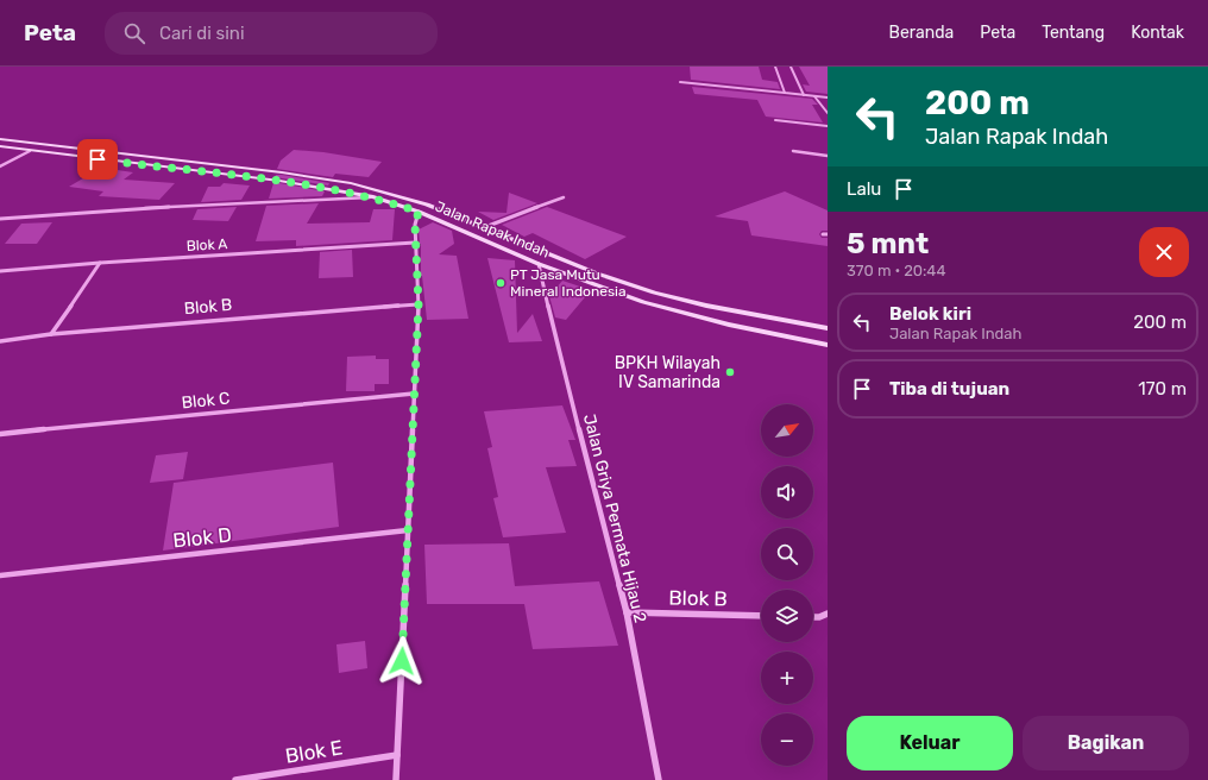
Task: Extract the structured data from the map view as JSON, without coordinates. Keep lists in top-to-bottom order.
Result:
{
  "streets": {
    "main road": ["Jalan Rapak Indah"],
    "street": [
      "Blok A",
      "Blok B",
      "Blok C",
      "Jalan Griya Permata Hijau 2",
      "Blok D",
      "Blok E"
    ]
  },
  "crossings": [
    ["Jalan Rapak Indah", "Jalan Griya Permata Hijau 2"],
    ["Blok B", "Jalan Griya Permata Hijau 2"]
  ],
  "places": ["PT Jasa Mutu Mineral Indonesia", "BPKH Wilayah IV Samarinda"],
  "north": "top right",
  "page": {
    "header": "Peta",
    "search": "Cari di sini",
    "nav": [
      "Beranda",
      "Peta",
      "Tentang",
      "Kontak"
    ],
    "turn": ["200 m", "Jalan Rapak Indah"],
    "then": "Lalu",
    "heading": ["5 mnt", "370 m · 20:44"],
    "list": [
      {
        "name": "Belok kiri",
        "note": "Jalan Rapak Indah",
        "value": "200 m"
      },
      {
        "name": "Tiba di tujuan",
        "value": "170 m"
      }
    ],
    "map_buttons": ["+", "−"],
    "buttons": ["Keluar", "Bagikan"]
  }
}
